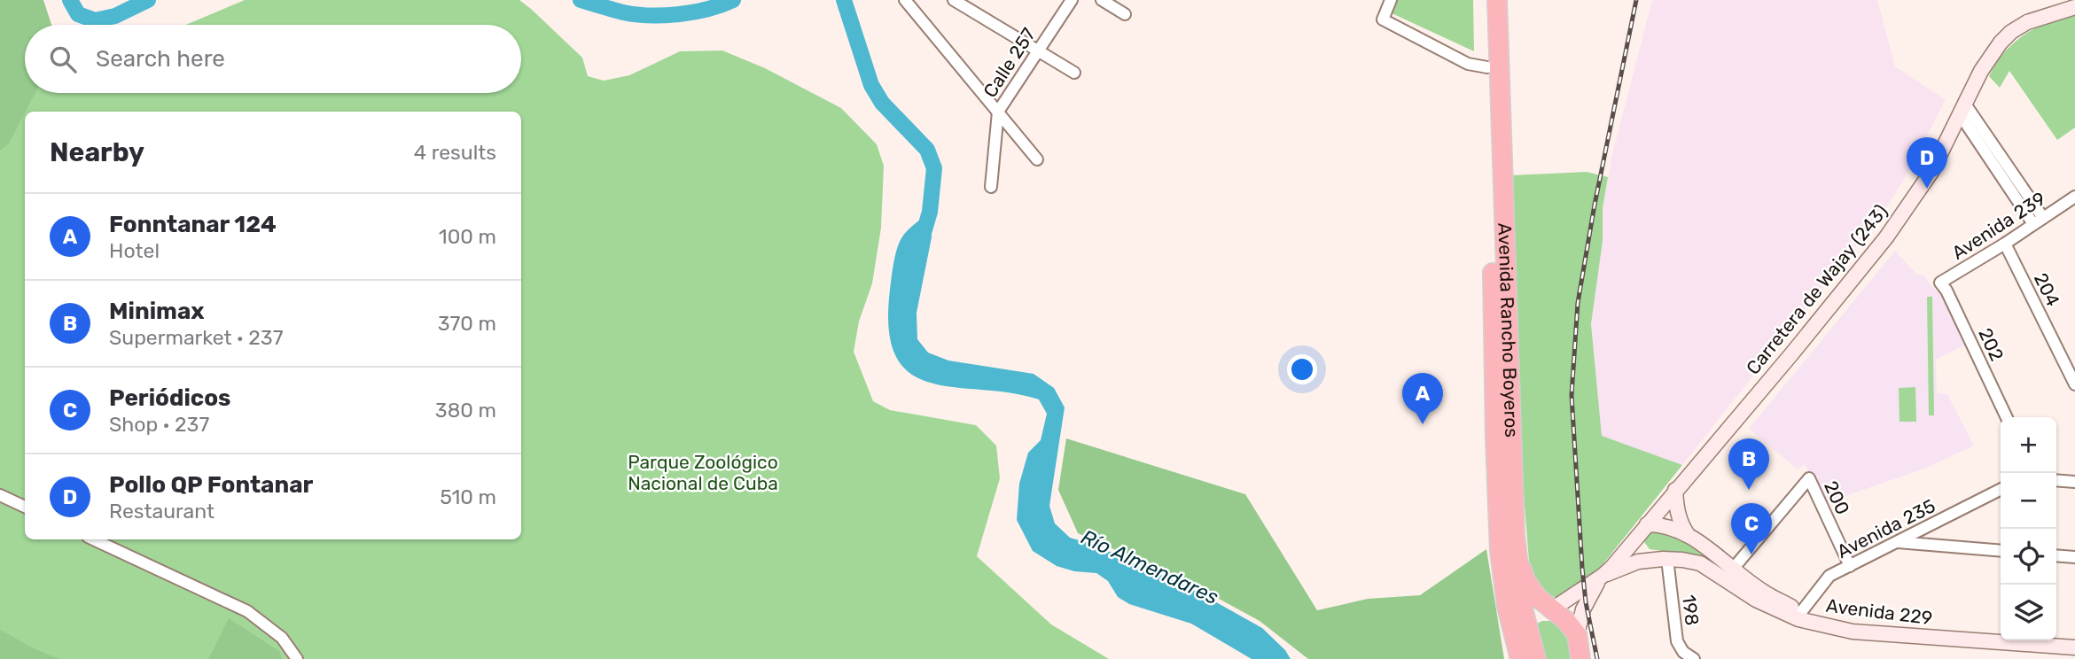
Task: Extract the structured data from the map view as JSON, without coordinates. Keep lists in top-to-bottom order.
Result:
{
  "streets": {
    "highway": ["Avenida Rancho Boyeros"],
    "street": [
      "Calle 257",
      "Avenida 239",
      "Carretera de Wajay (243)",
      "204",
      "202",
      "200",
      "Avenida 235",
      "198",
      "Avenida 229"
    ]
  },
  "crossings": [
    ["Avenida 239", "204"],
    ["Avenida 239", "202"],
    ["Carretera de Wajay (243)", "Avenida 229"],
    ["200", "Avenida 235"],
    ["200", "Avenida 229"],
    ["Avenida 235", "Avenida 229"],
    ["198", "Avenida 229"]
  ],
  "water": ["Río Almendares"],
  "parks": ["Parque Zoológico Nacional de Cuba"],
  "page": {
    "search": "Search here",
    "heading": ["Nearby", "4 results"],
    "pins": [
      "D",
      "A",
      "B",
      "C"
    ],
    "list": [
      {
        "mark": "A",
        "name": "Fonntanar 124",
        "note": "Hotel",
        "value": "100 m"
      },
      {
        "mark": "B",
        "name": "Minimax",
        "note": "Supermarket · 237",
        "value": "370 m"
      },
      {
        "mark": "C",
        "name": "Periódicos",
        "note": "Shop · 237",
        "value": "380 m"
      },
      {
        "mark": "D",
        "name": "Pollo QP Fontanar",
        "note": "Restaurant",
        "value": "510 m"
      }
    ],
    "map_buttons": ["+", "−"]
  }
}
